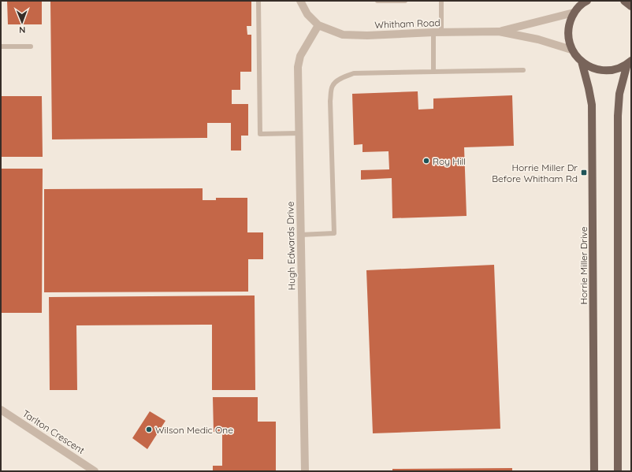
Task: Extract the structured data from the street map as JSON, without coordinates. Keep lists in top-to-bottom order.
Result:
{
  "streets": {
    "main road": ["Horrie Miller Drive"],
    "street": ["Whitham Road", "Hugh Edwards Drive", "Tarlton Crescent"]
  },
  "crossings": [
    ["Whitham Road", "Hugh Edwards Drive"],
    ["Whitham Road", "Horrie Miller Drive"]
  ],
  "places": {
    "other": ["Roy Hill", "Wilson Medic One"],
    "transit": ["Horrie Miller Dr Before Whitham Rd"]
  },
  "north": "bottom"
}
